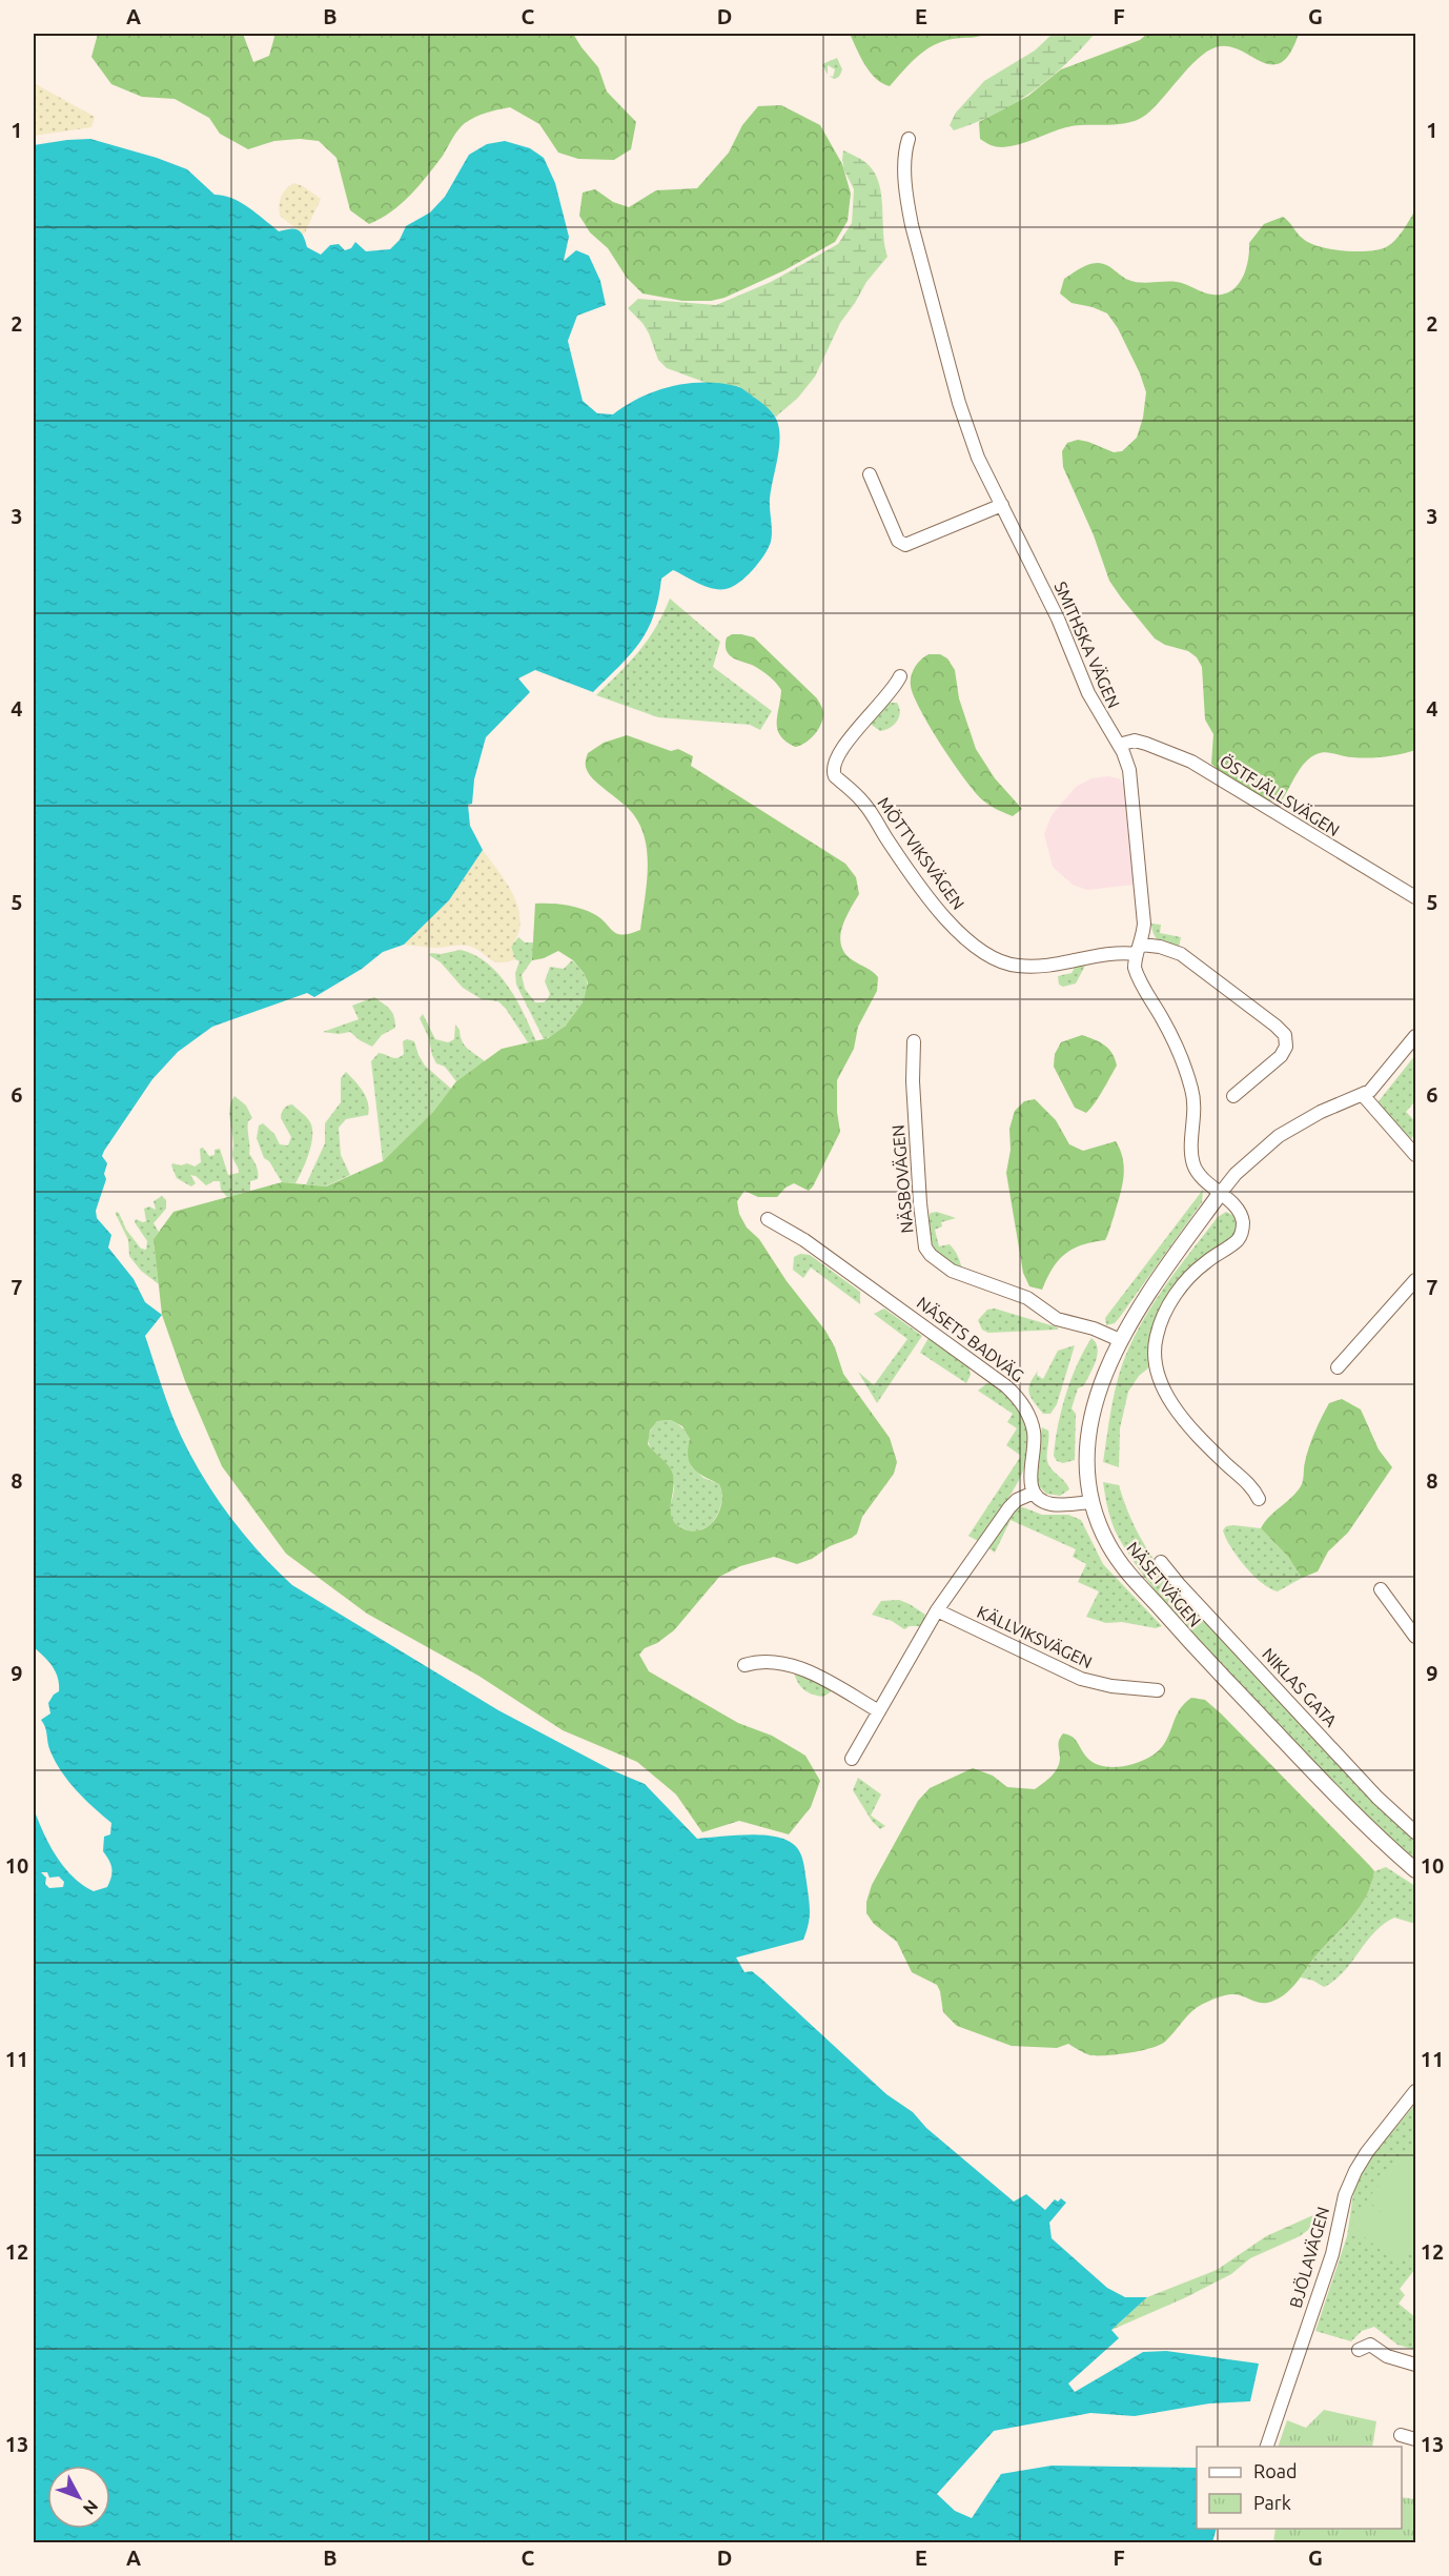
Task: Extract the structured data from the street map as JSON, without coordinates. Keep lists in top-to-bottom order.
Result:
{
  "streets": {
    "street": [
      "SMITHSKA VÄGEN",
      "ÖSTFJÄLLSVÄGEN",
      "MÖTTVIKSVÄGEN",
      "NÄSBOVÄGEN",
      "NÄSETS BADVÄG",
      "NÄSETVÄGEN",
      "KÄLLVIKSVÄGEN",
      "NIKLAS GATA",
      "BJÖLAVÄGEN"
    ]
  },
  "crossings": [
    ["SMITHSKA VÄGEN", "ÖSTFJÄLLSVÄGEN"],
    ["SMITHSKA VÄGEN", "MÖTTVIKSVÄGEN"],
    ["SMITHSKA VÄGEN", "NÄSETVÄGEN"],
    ["NÄSBOVÄGEN", "NÄSETVÄGEN"]
  ],
  "legend": ["Road", "Park"],
  "north": "bottom right",
  "grid": {
    "columns": [
      "A",
      "B",
      "C",
      "D",
      "E",
      "F",
      "G"
    ],
    "rows": [
      "1",
      "2",
      "3",
      "4",
      "5",
      "6",
      "7",
      "8",
      "9",
      "10",
      "11",
      "12",
      "13"
    ]
  }
}
